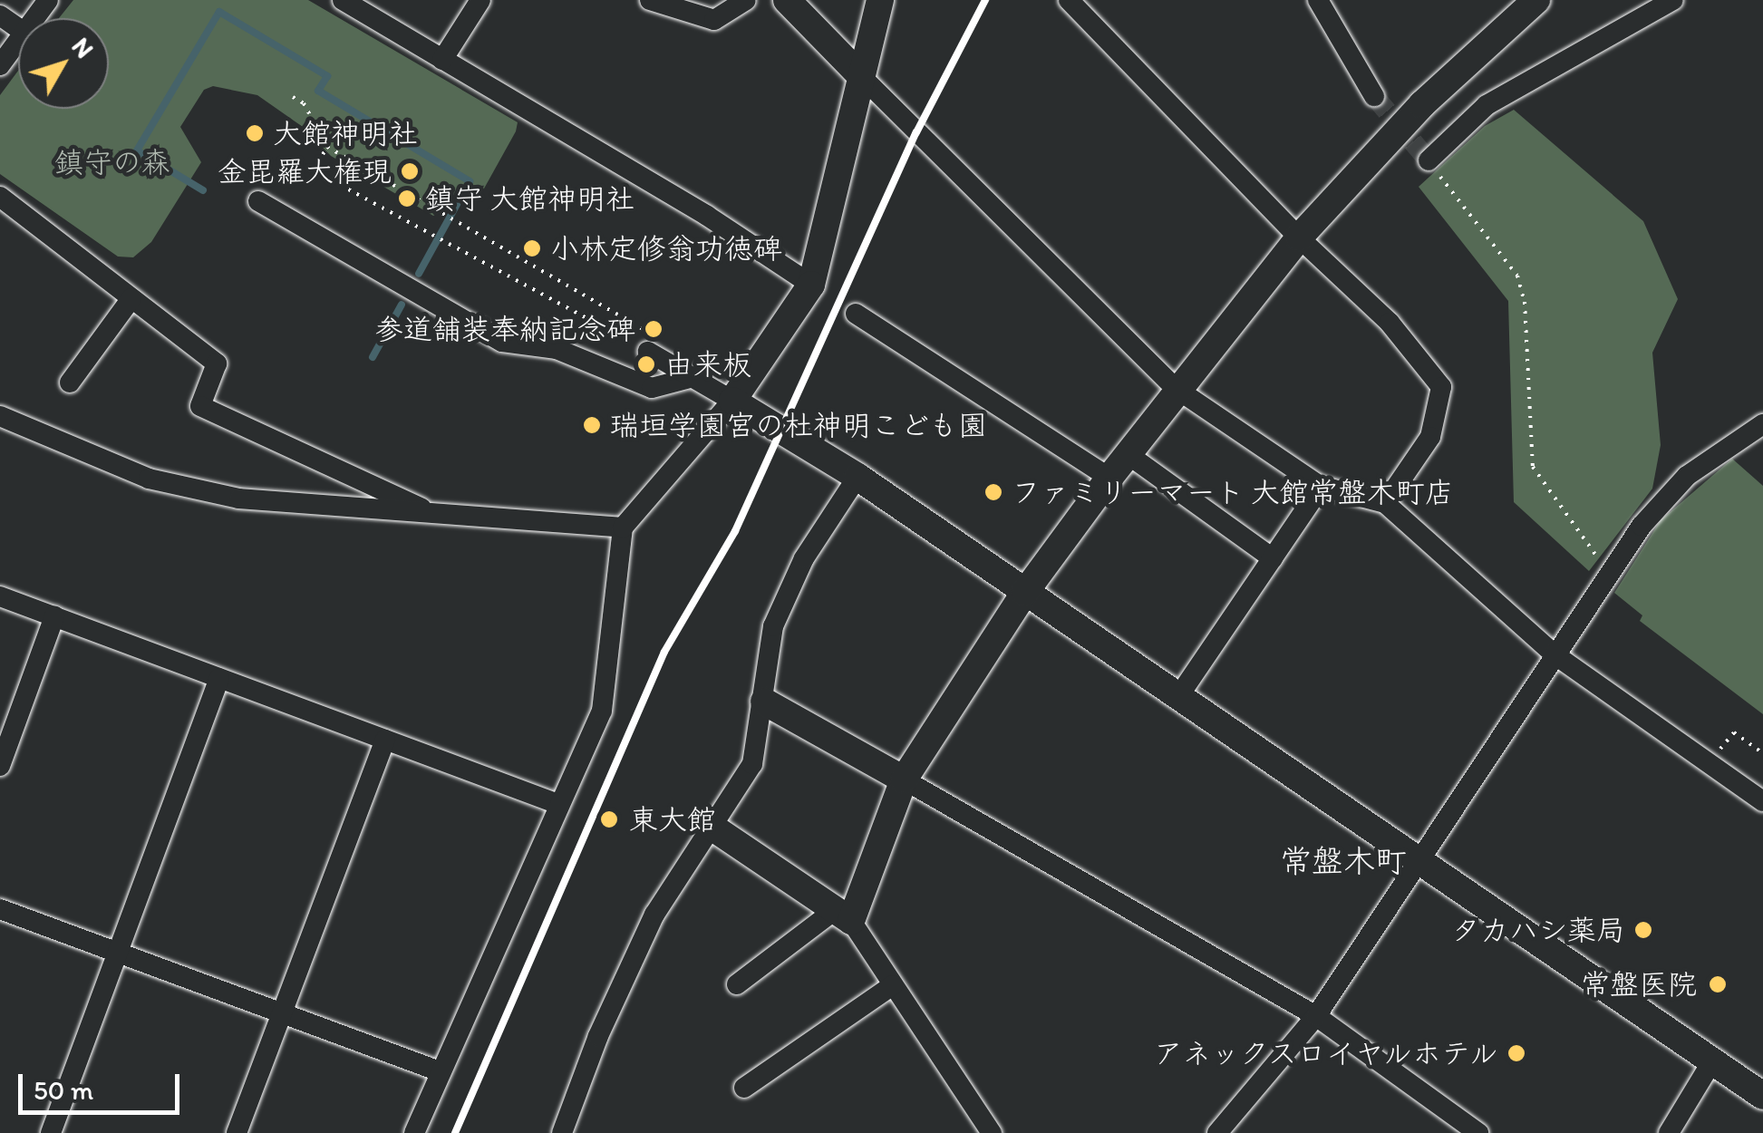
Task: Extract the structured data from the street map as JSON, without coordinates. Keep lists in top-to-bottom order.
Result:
{
  "districts": ["常盤木町"],
  "parks": ["鎮守の森"],
  "places": [
    "大館神明社",
    "金毘羅大権現",
    "鎮守 大館神明社",
    "小林定修翁功徳碑",
    "参道舗装奉納記念碑",
    "由来板",
    "瑞垣学園宮の杜神明こども園",
    "ファミリーマート 大館常盤木町店",
    "東大館",
    "タカハシ薬局",
    "常盤医院",
    "アネックスロイヤルホテル"
  ],
  "scale_bar": "50 m",
  "north": "top right"
}
